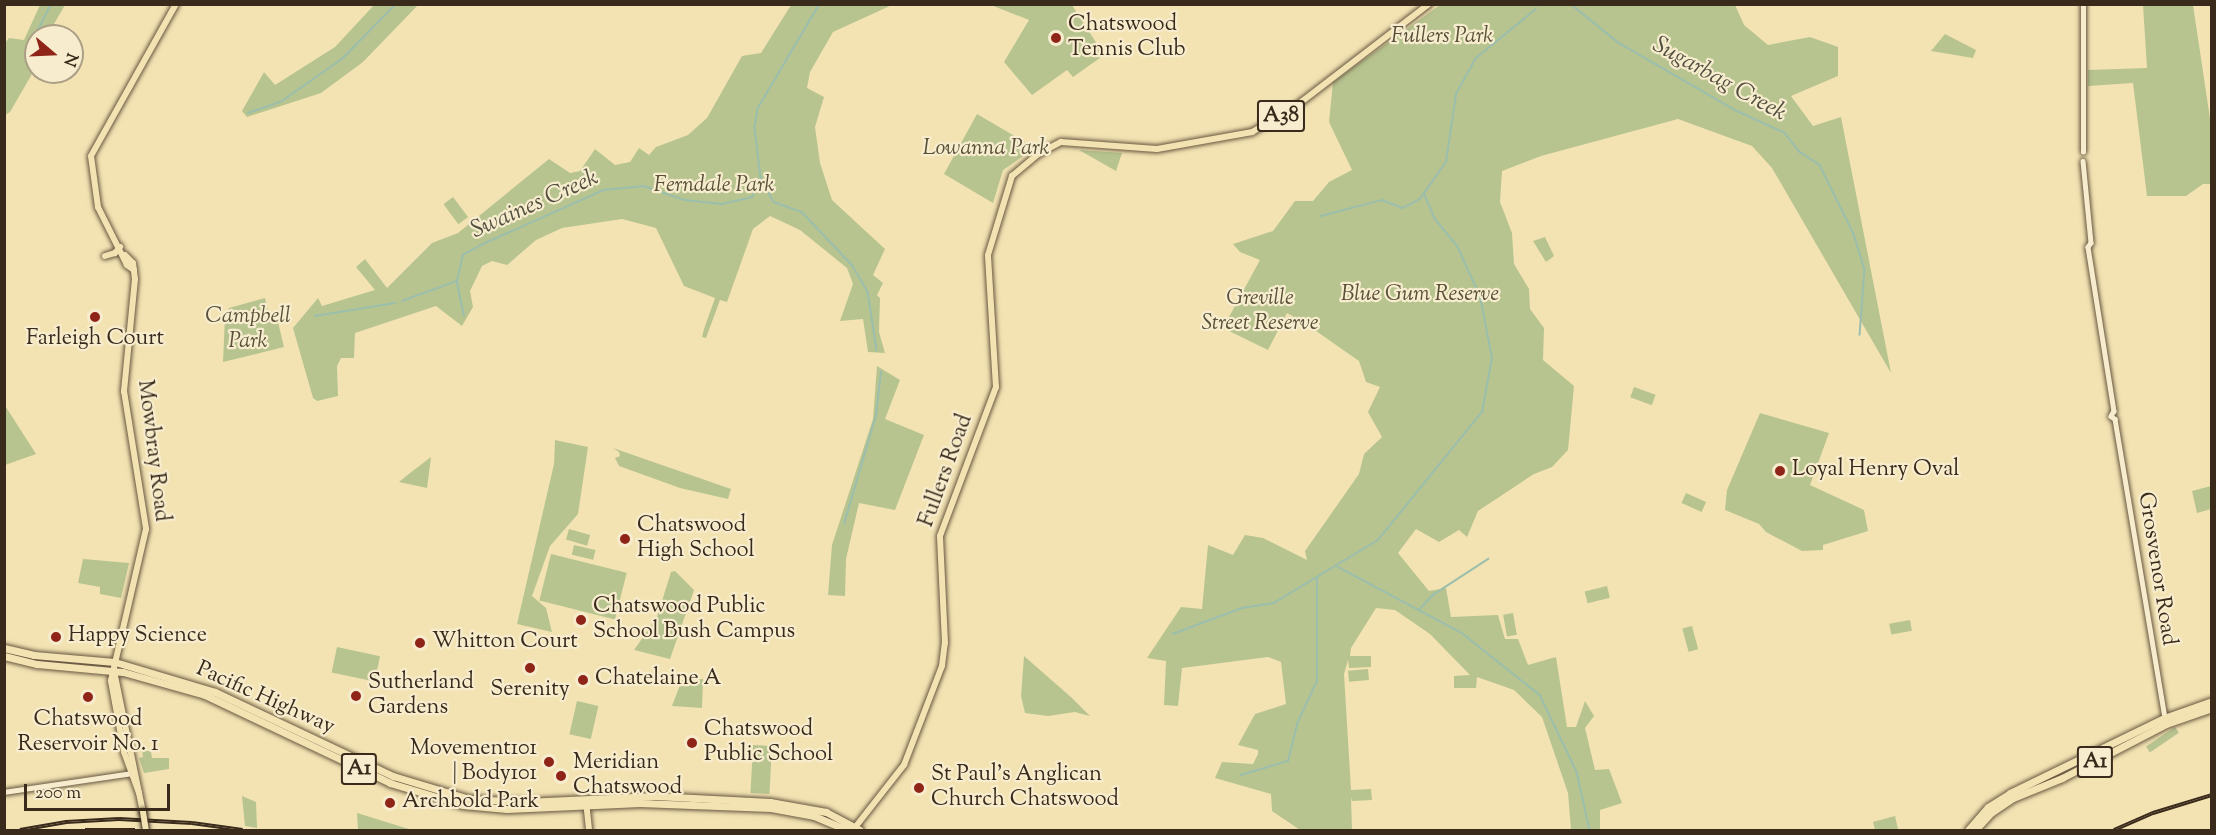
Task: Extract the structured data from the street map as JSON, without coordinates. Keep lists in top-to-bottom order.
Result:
{
  "streets": {
    "highway": ["Pacific Highway", "A1"],
    "main road": ["A38", "Mowbray Road", "Fullers Road"],
    "street": ["Grosvenor Road"]
  },
  "crossings": [
    ["Mowbray Road", "Pacific Highway"],
    ["Fullers Road", "Pacific Highway"],
    ["Grosvenor Road", "A1"]
  ],
  "water": ["Sugarbag Creek", "Swaines Creek"],
  "parks": [
    "Fullers Park",
    "Lowanna Park",
    "Ferndale Park",
    "Blue Gum Reserve",
    "Greville Street Reserve",
    "Campbell Park"
  ],
  "places": [
    "Chatswood Tennis Club",
    "Farleigh Court",
    "Loyal Henry Oval",
    "Chatswood High School",
    "Chatswood Public School Bush Campus",
    "Happy Science",
    "Whitton Court",
    "Serenity",
    "Chatelaine A",
    "Sutherland Gardens",
    "Chatswood Reservoir No. 1",
    "Chatswood Public School",
    "Movement101 | Body101",
    "Meridian Chatswood",
    "St Paul's Anglican Church Chatswood",
    "Archbold Park"
  ],
  "scale_bar": "200 m",
  "north": "right"
}
